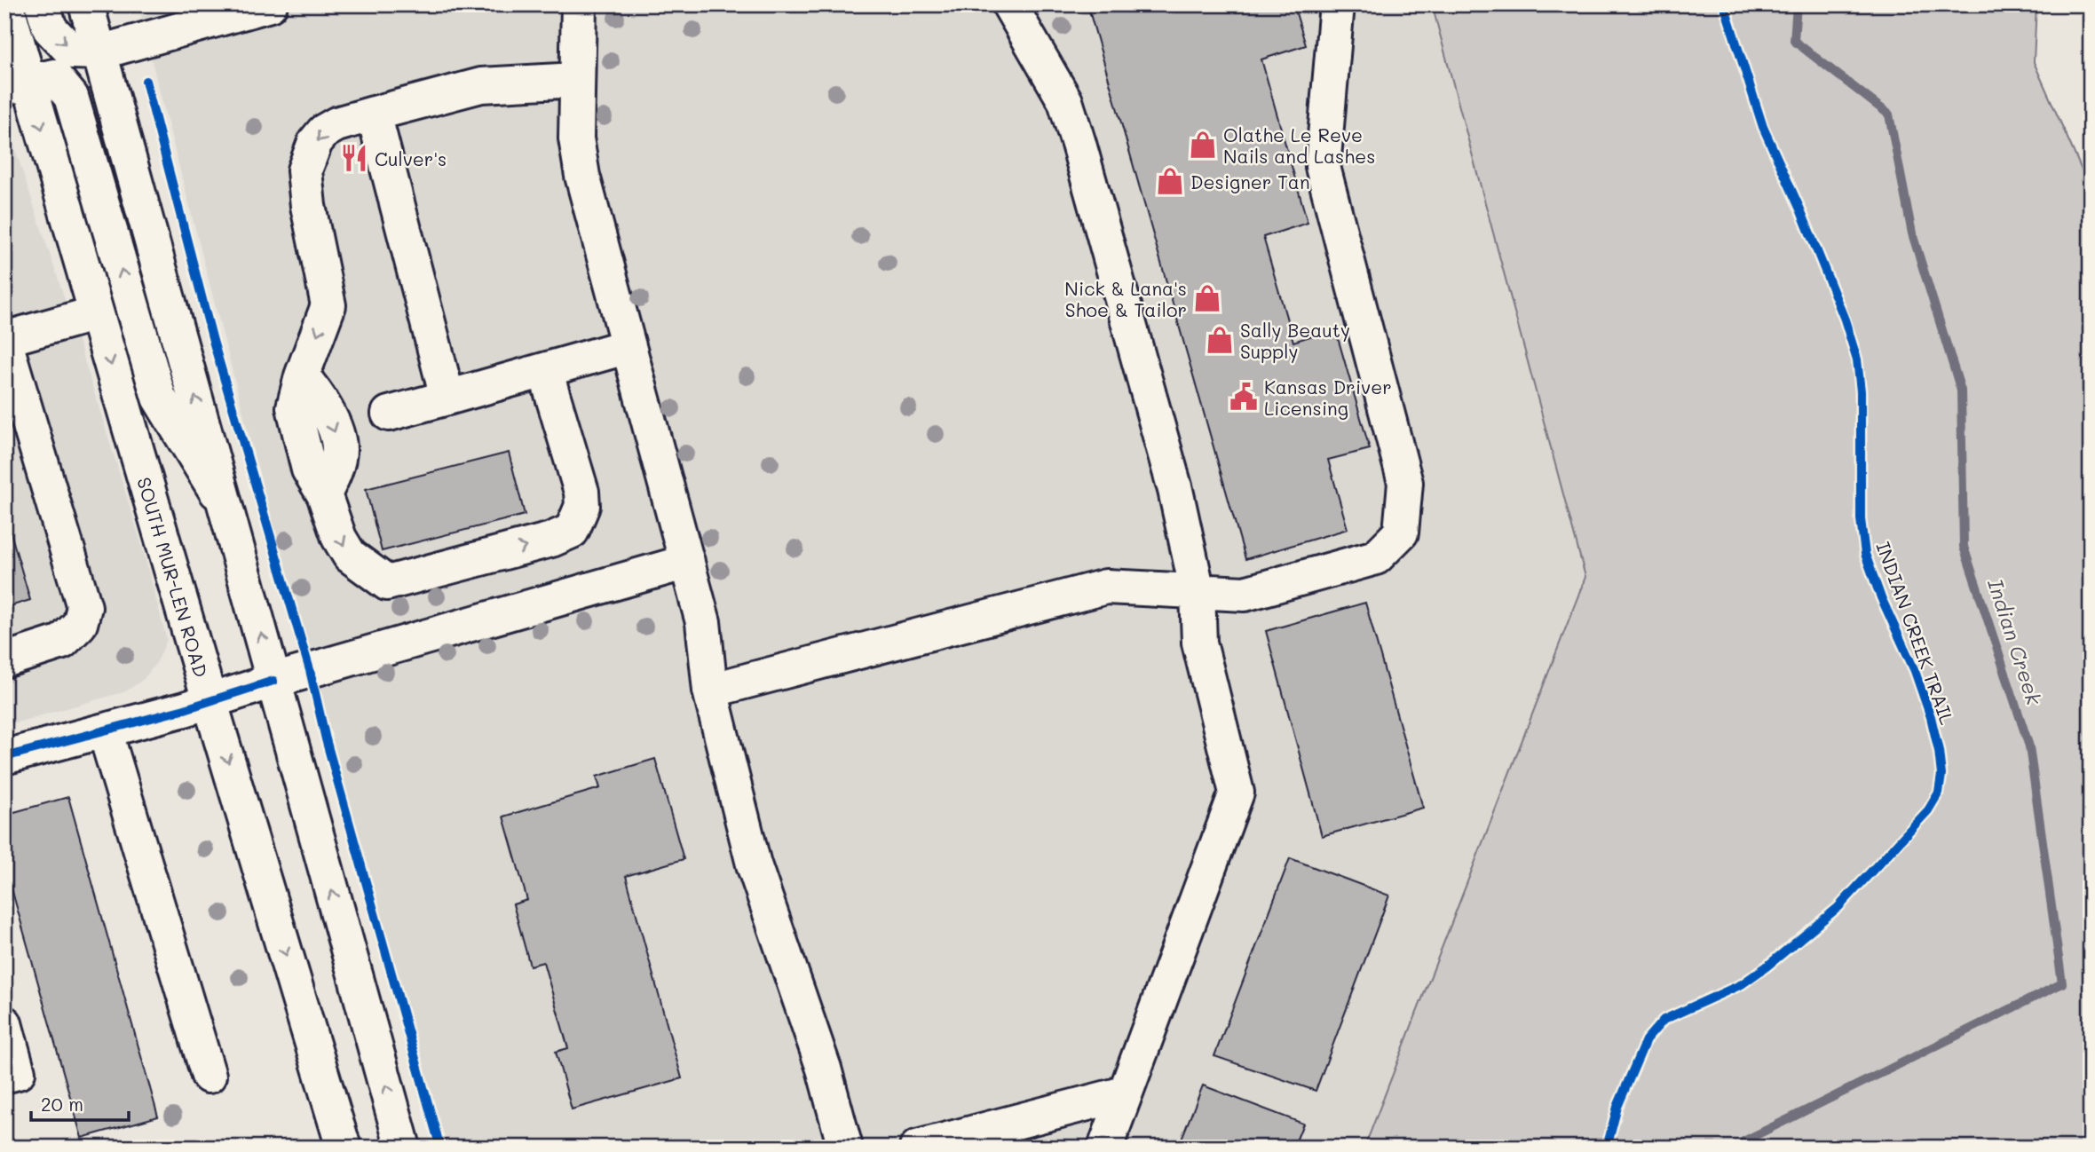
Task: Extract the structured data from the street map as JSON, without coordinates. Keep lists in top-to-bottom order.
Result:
{
  "streets": {
    "main road": ["SOUTH MUR-LEN ROAD"],
    "cycle path": ["INDIAN CREEK TRAIL"]
  },
  "water": ["Indian Creek"],
  "places": {
    "shop": [
      "Olathe Le Reve Nails and Lashes",
      "Designer Tan",
      "Nick & Lana's Shoe & Tailor",
      "Sally Beauty Supply"
    ],
    "restaurant": ["Culver's"],
    "public building": ["Kansas Driver Licensing"]
  },
  "scale_bar": "20 m"
}
